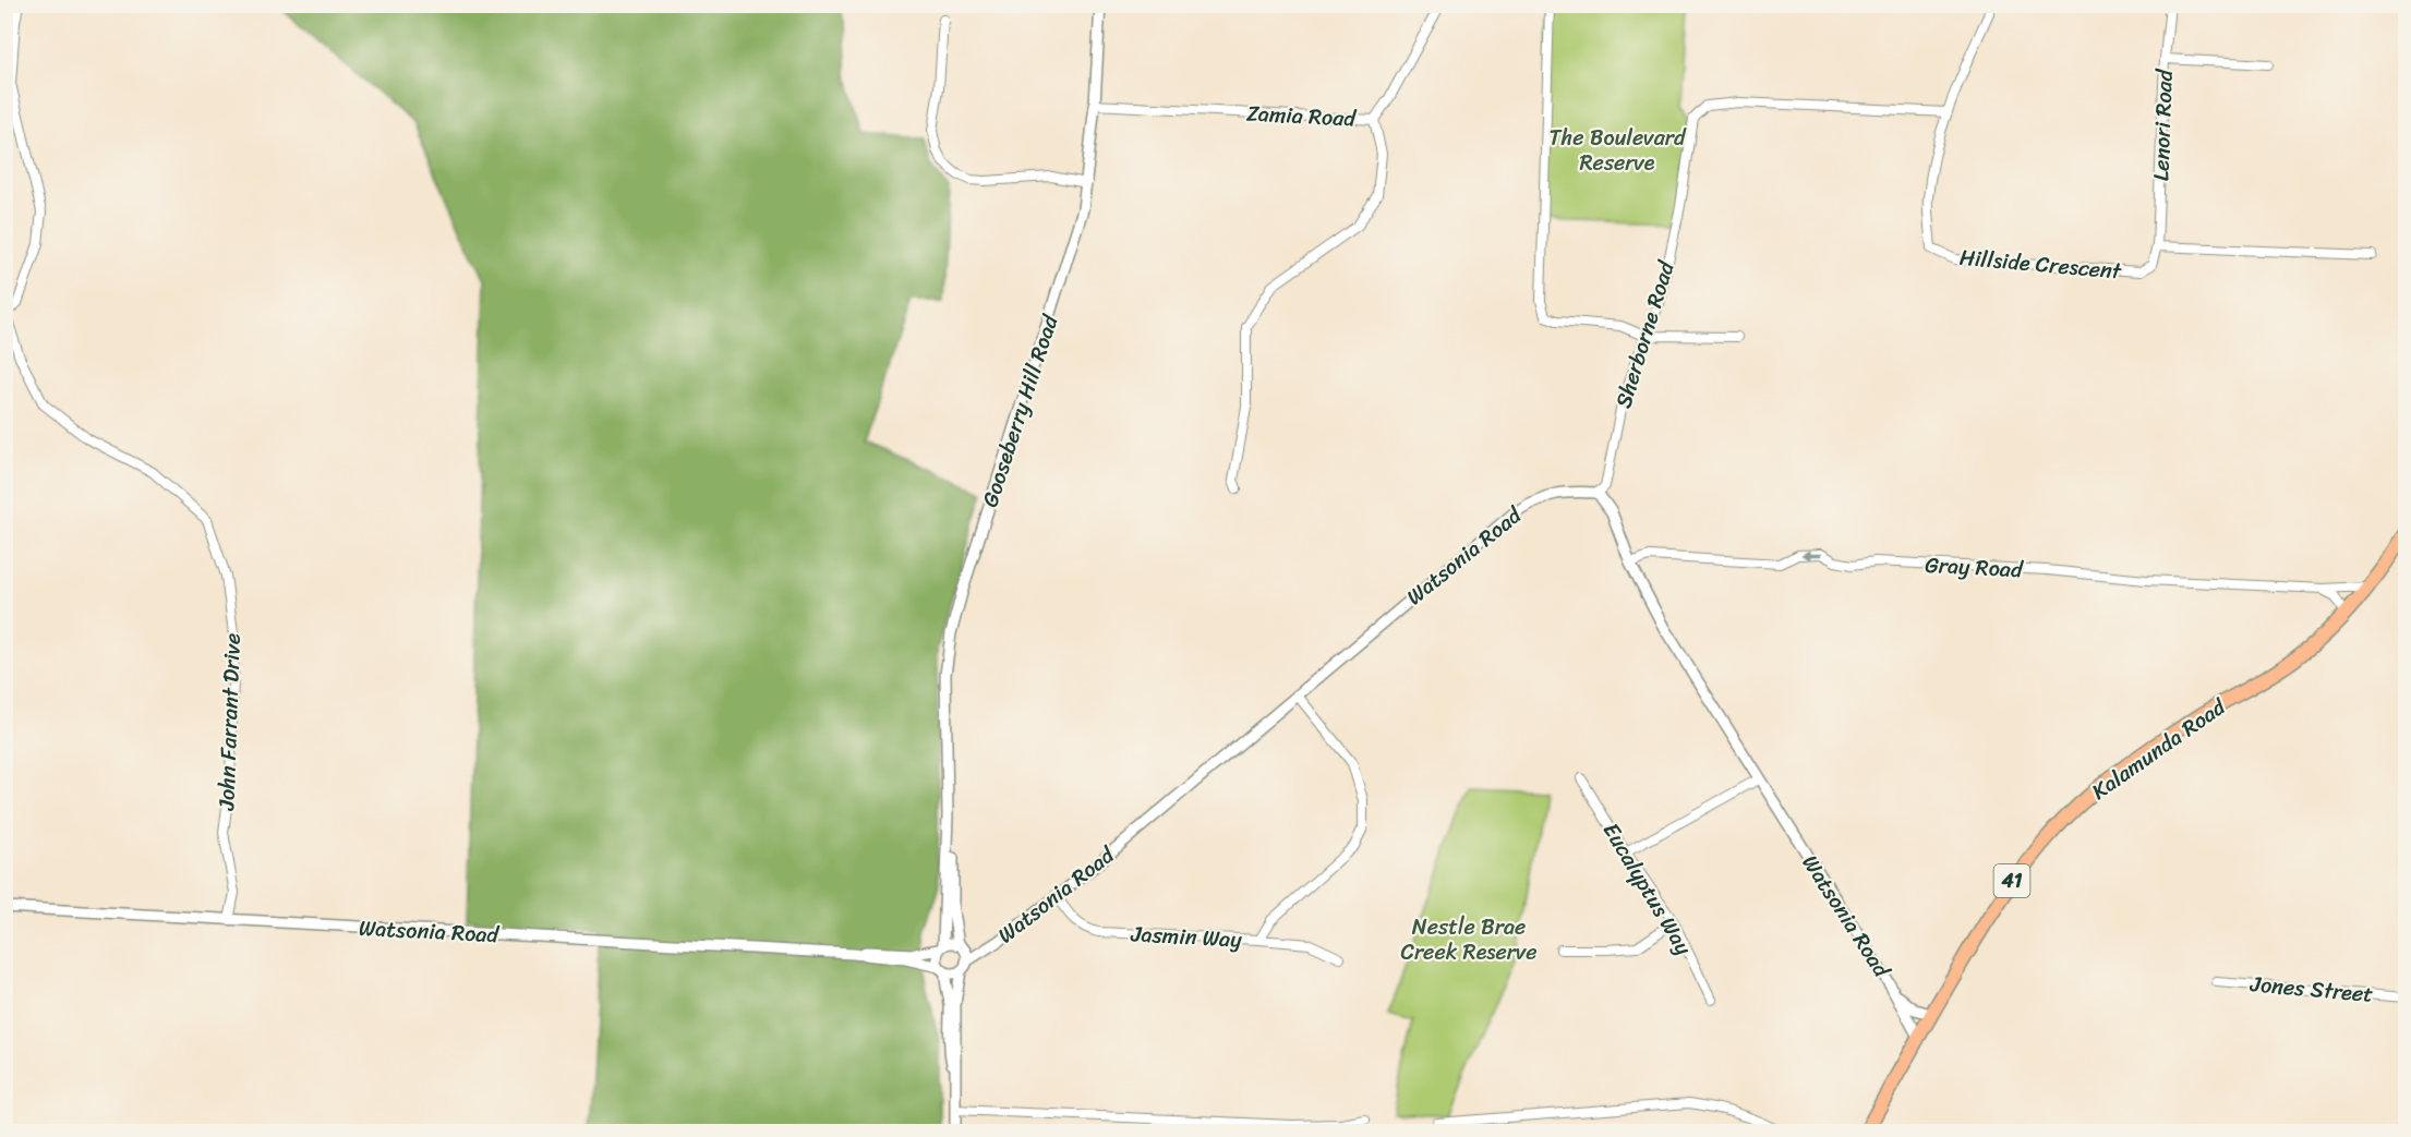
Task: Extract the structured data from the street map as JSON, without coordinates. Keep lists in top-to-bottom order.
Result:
{
  "streets": {
    "main road": ["Kalamunda Road", "41"],
    "street": [
      "Zamia Road",
      "Lenori Road",
      "Hillside Crescent",
      "Sherborne Road",
      "Gooseberry Hill Road",
      "Watsonia Road",
      "Gray Road",
      "John Farrant Drive",
      "Eucalyptus Way",
      "Jasmin Way",
      "Jones Street"
    ]
  },
  "crossings": [
    ["Zamia Road", "Gooseberry Hill Road"],
    ["Lenori Road", "Hillside Crescent"],
    ["Hillside Crescent", "Sherborne Road"],
    ["Sherborne Road", "Watsonia Road"],
    ["Gooseberry Hill Road", "Watsonia Road"],
    ["Watsonia Road", "Gray Road"],
    ["Watsonia Road", "John Farrant Drive"],
    ["Watsonia Road", "Kalamunda Road"],
    ["Watsonia Road", "Jasmin Way"],
    ["Gray Road", "Kalamunda Road"]
  ],
  "one_way": ["Gray Road"],
  "parks": ["The Boulevard Reserve", "Nestle Brae Creek Reserve"]
}
